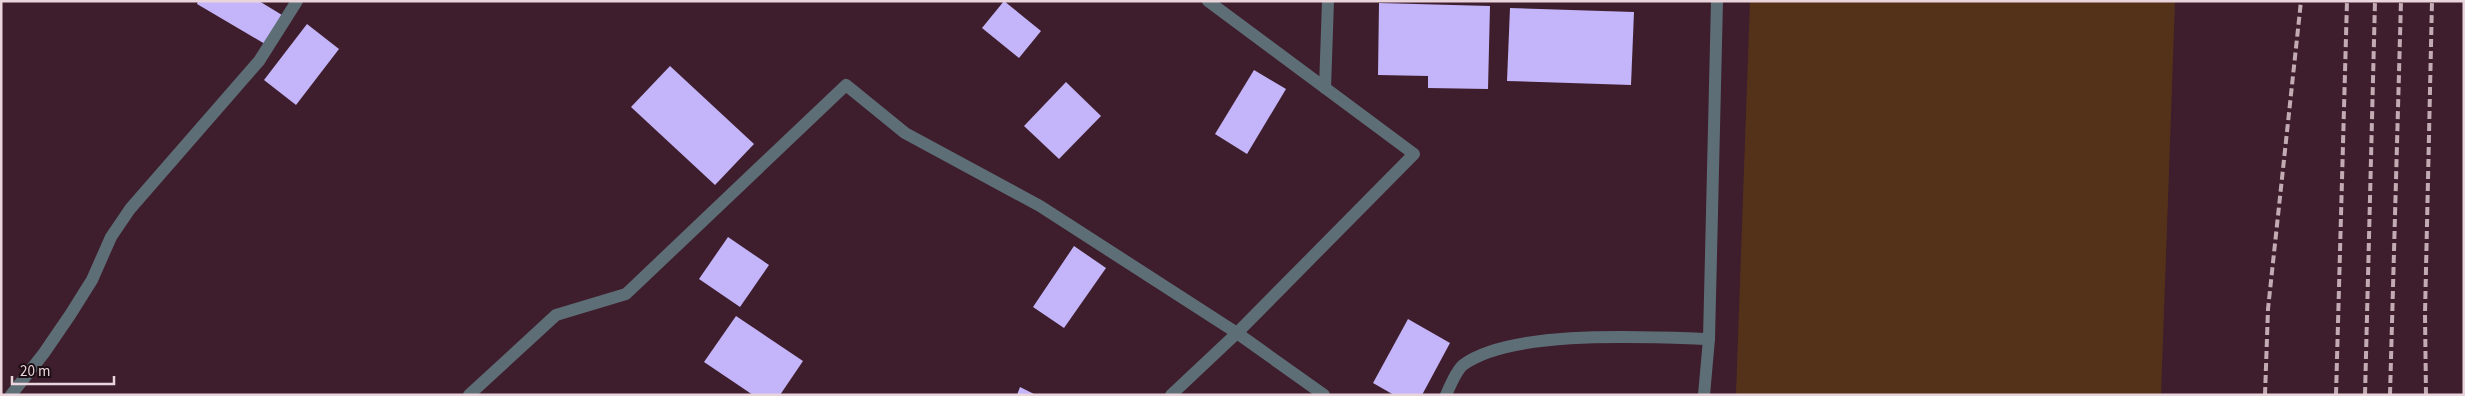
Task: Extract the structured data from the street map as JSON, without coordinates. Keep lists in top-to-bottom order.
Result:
{
  "scale_bar": "20 m"
}
